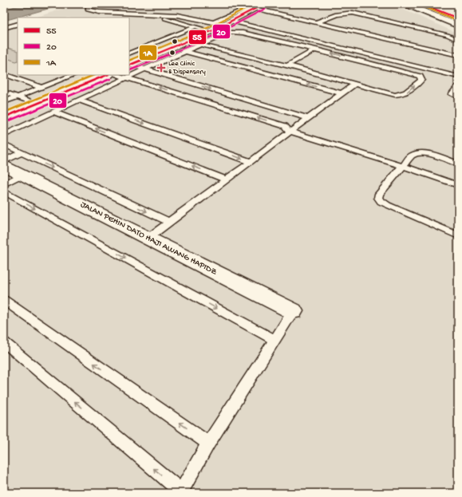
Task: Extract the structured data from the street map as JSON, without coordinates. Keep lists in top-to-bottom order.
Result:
{
  "streets": {
    "street": ["JALAN PEHIN DATO HAJI AWANG HAPIDZ"]
  },
  "places": {
    "health": ["Lee Clinic & Dispensary"]
  },
  "lines": ["transit line 55", "transit line 1A", "transit line 20"],
  "legend": ["55", "20", "1A"]
}
